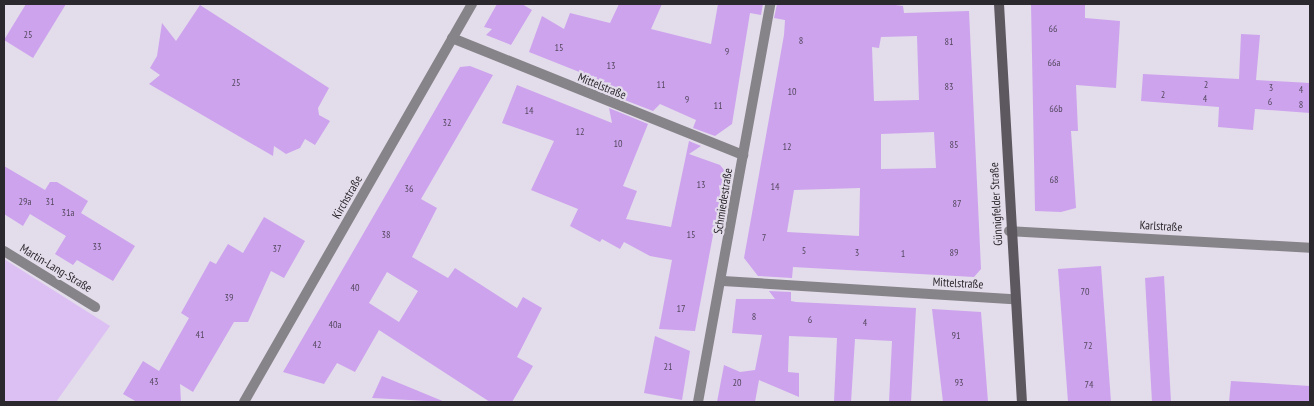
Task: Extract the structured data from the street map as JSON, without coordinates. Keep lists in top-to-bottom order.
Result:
{
  "streets": {
    "street": [
      "Mittelstraße",
      "Kirchstraße",
      "Schmiedestraße",
      "Günnigfelder Straße",
      "Karlstraße",
      "Martin-Lang-Straße"
    ]
  },
  "crossings": [
    ["Mittelstraße", "Kirchstraße"],
    ["Mittelstraße", "Schmiedestraße"],
    ["Mittelstraße", "Günnigfelder Straße"],
    ["Günnigfelder Straße", "Karlstraße"]
  ],
  "house_numbers": [
    "66",
    "25",
    "8",
    "81",
    "15",
    "9",
    "66a",
    "13",
    "25",
    "11",
    "2",
    "83",
    "3",
    "4",
    "10",
    "2",
    "4",
    "9",
    "6",
    "8",
    "11",
    "66b",
    "14",
    "32",
    "12",
    "10",
    "85",
    "12",
    "68",
    "13",
    "14",
    "36",
    "29a",
    "31",
    "87",
    "31a",
    "38",
    "15",
    "7",
    "33",
    "37",
    "5",
    "3",
    "89",
    "1",
    "40",
    "70",
    "39",
    "17",
    "8",
    "6",
    "4",
    "40a",
    "41",
    "91",
    "42",
    "72",
    "21",
    "43",
    "20",
    "93",
    "74"
  ]
}
